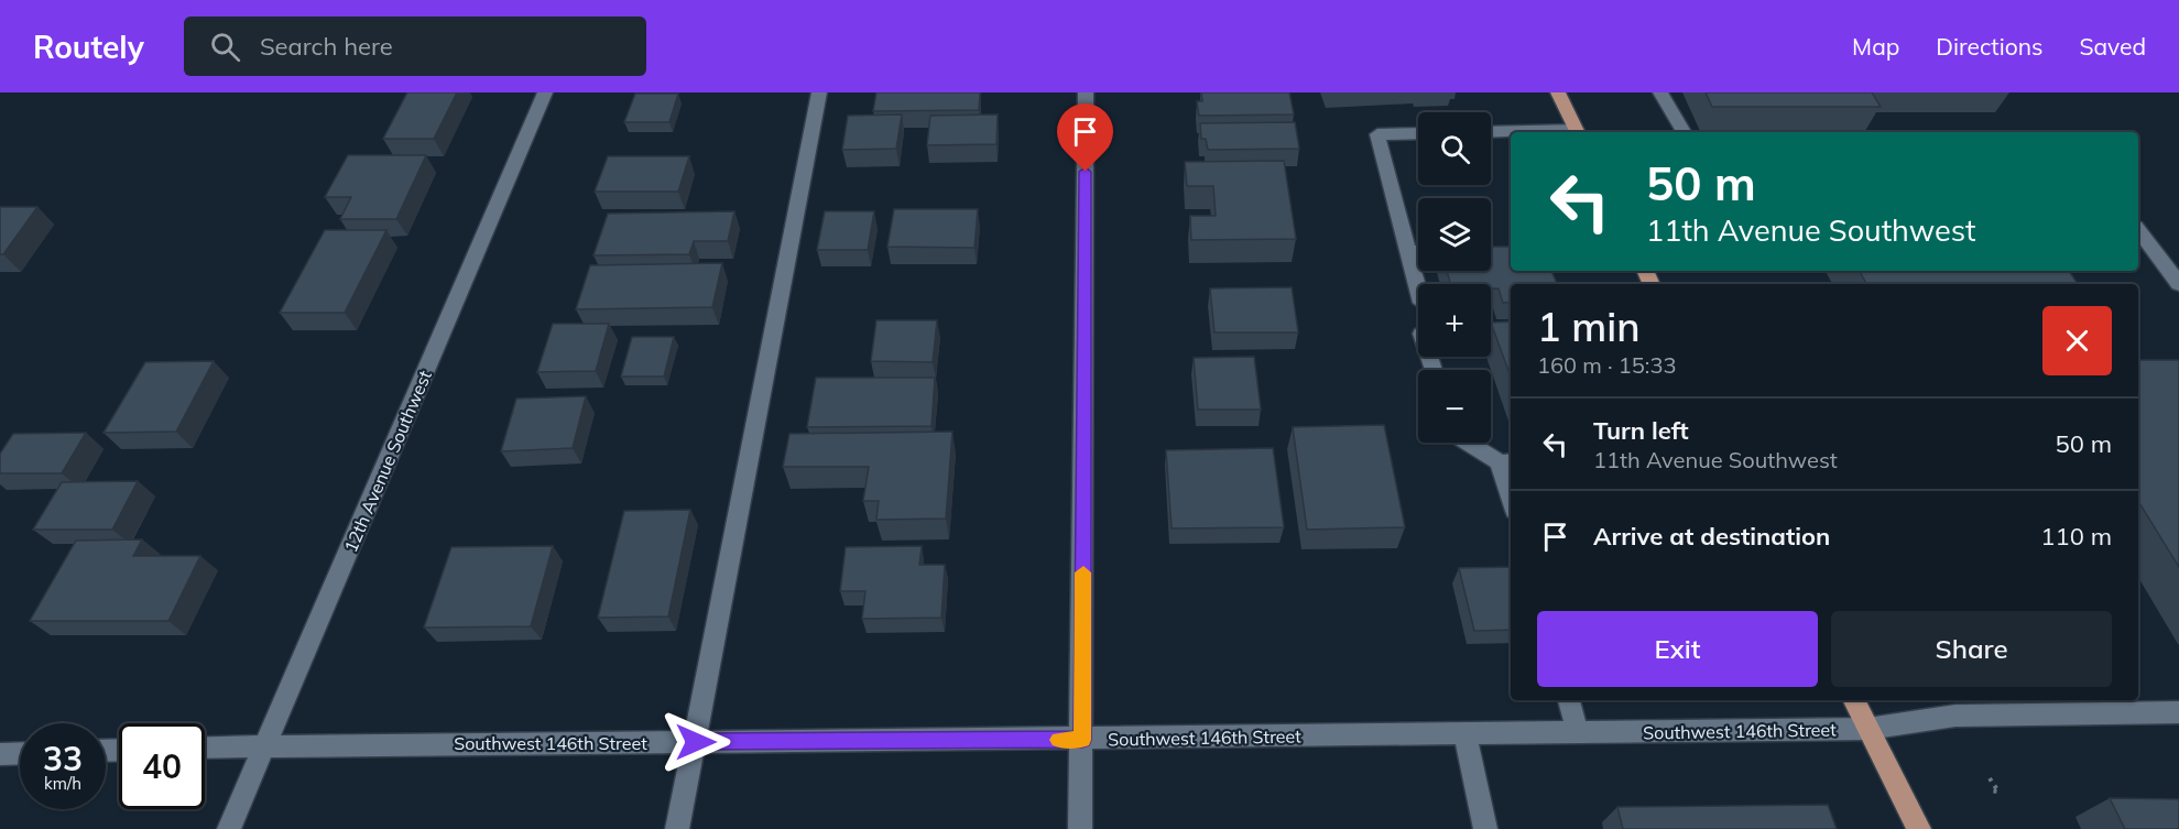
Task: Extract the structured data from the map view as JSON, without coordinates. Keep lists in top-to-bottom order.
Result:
{
  "streets": {
    "street": ["12th Avenue Southwest", "Southwest 146th Street"]
  },
  "crossings": [
    ["12th Avenue Southwest", "Southwest 146th Street"]
  ],
  "page": {
    "header": "Routely",
    "search": "Search here",
    "nav": ["Map", "Directions", "Saved"],
    "map_buttons": ["+", "−"],
    "turn": ["50 m", "11th Avenue Southwest"],
    "heading": ["1 min", "160 m · 15:33"],
    "list": [
      {
        "name": "Turn left",
        "note": "11th Avenue Southwest",
        "value": "50 m"
      },
      {
        "name": "Arrive at destination",
        "value": "110 m"
      }
    ],
    "buttons": ["Exit", "Share"],
    "speed": "33 km/h",
    "limit": "40"
  }
}
